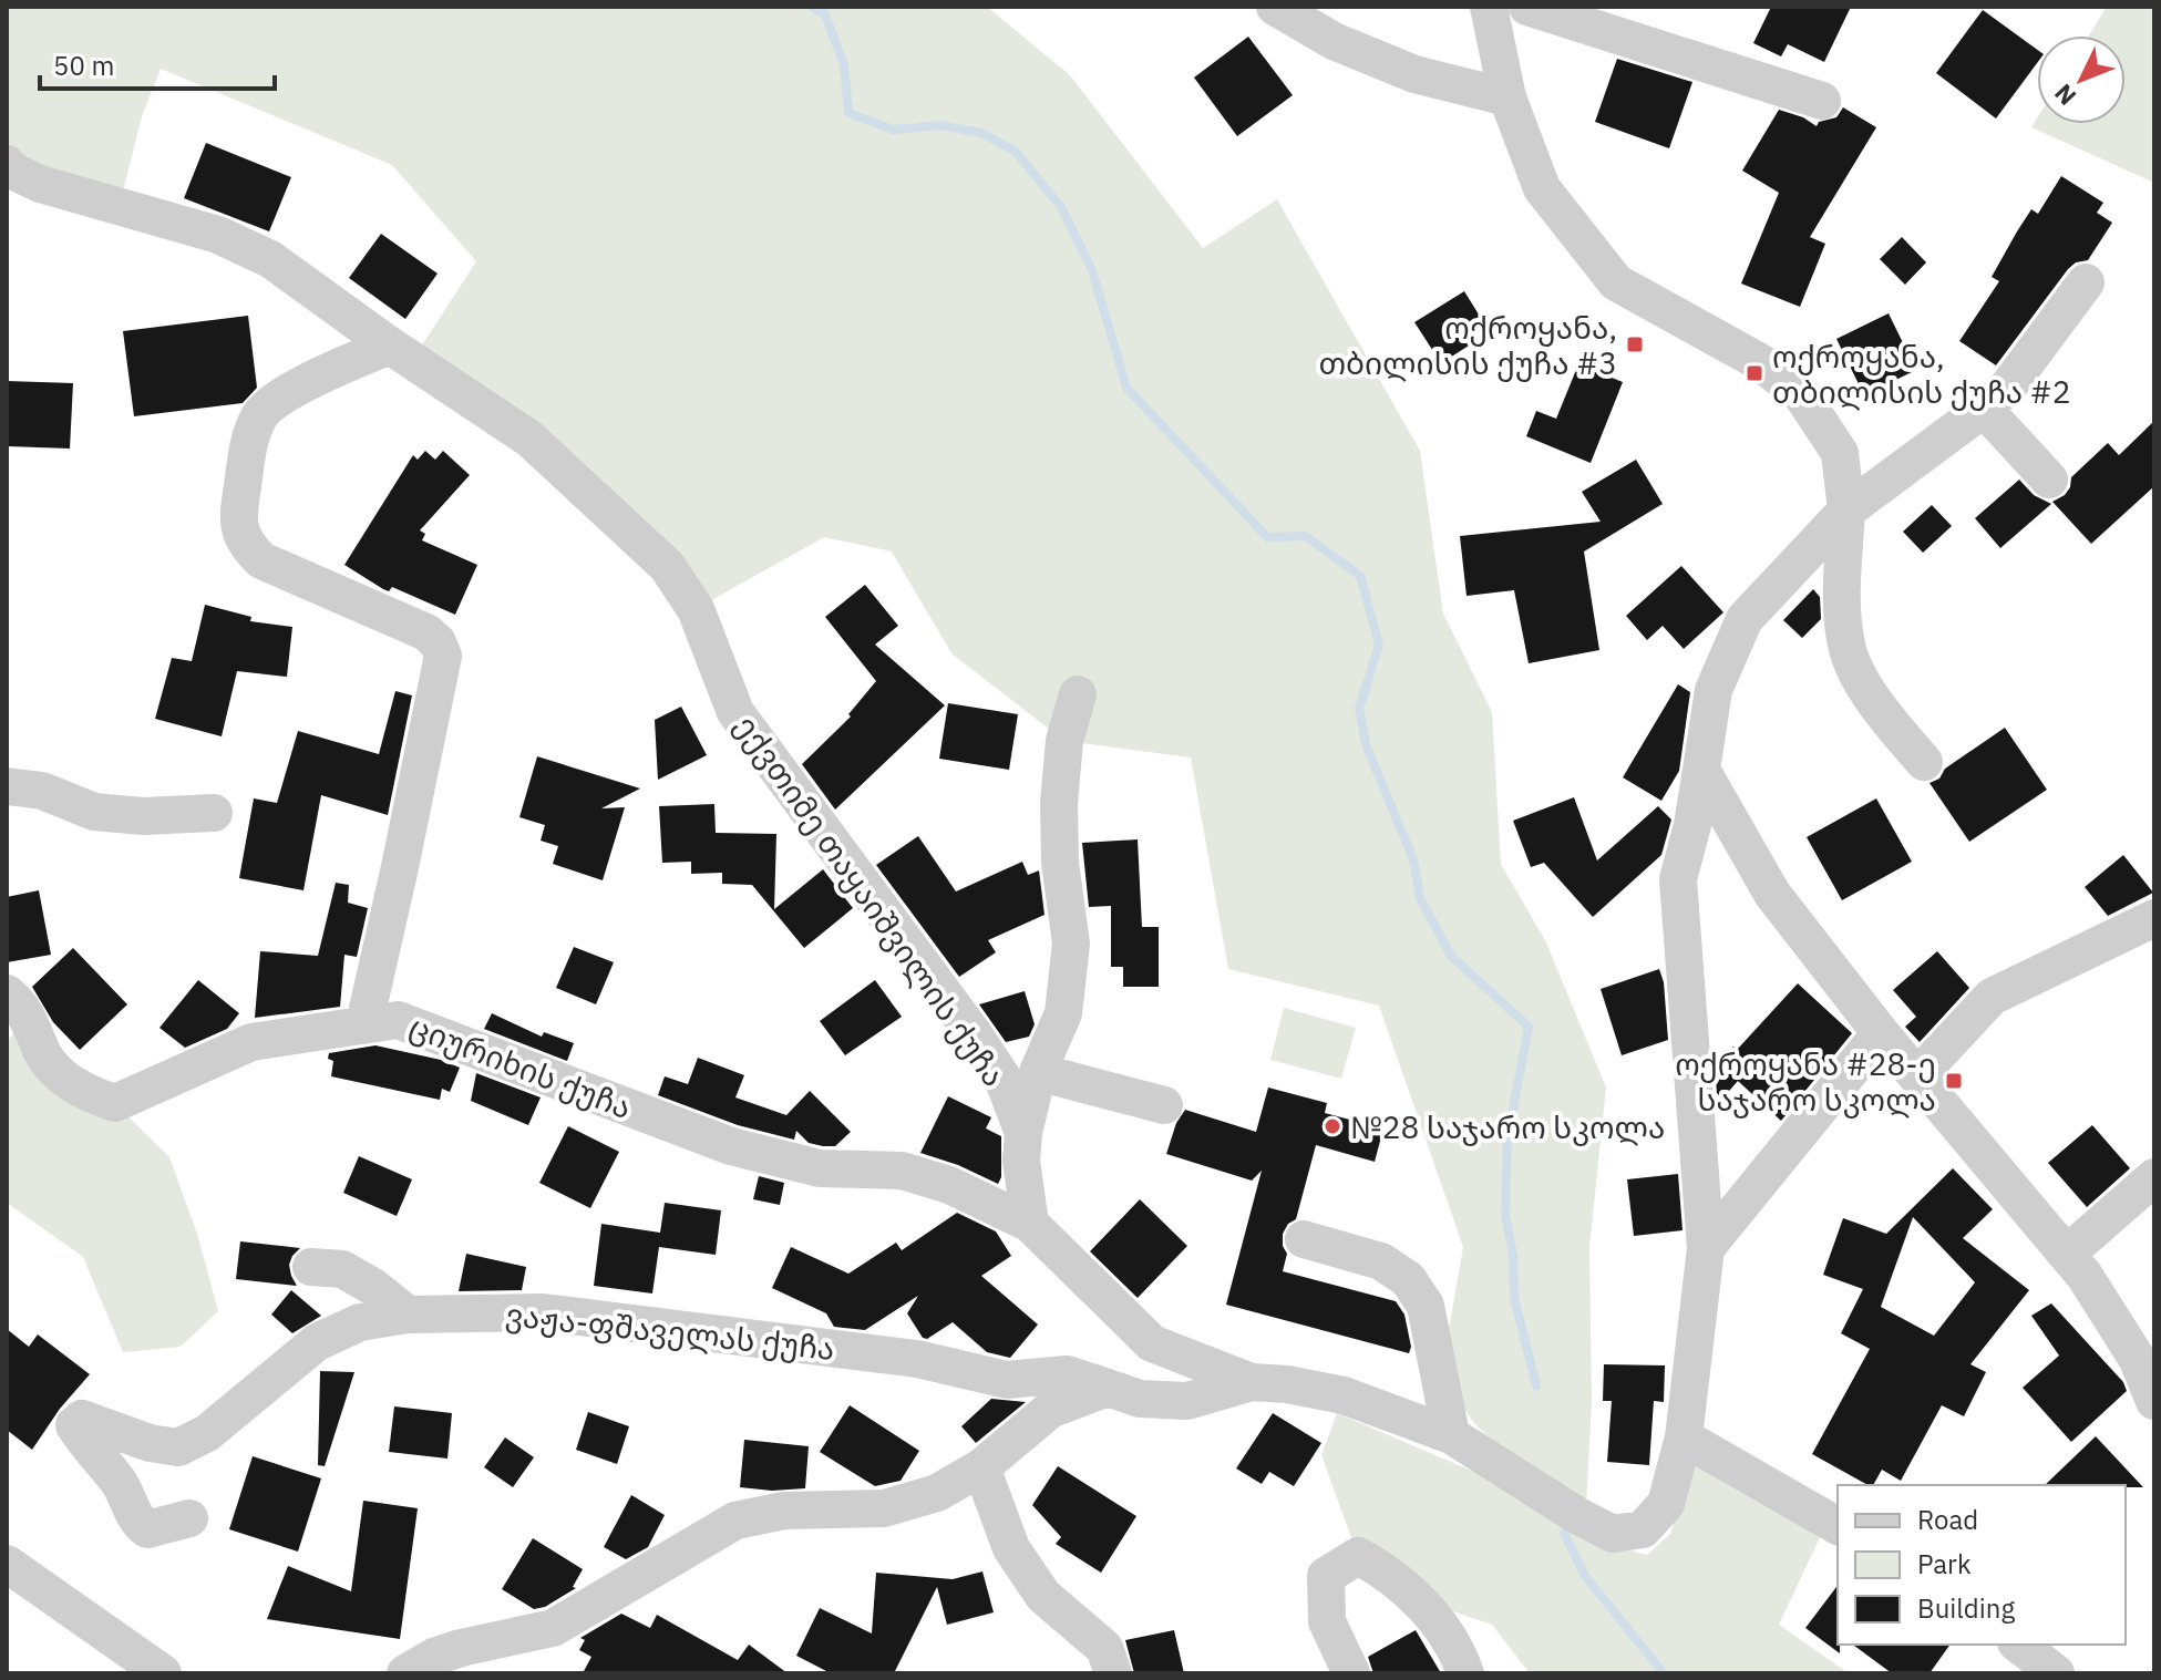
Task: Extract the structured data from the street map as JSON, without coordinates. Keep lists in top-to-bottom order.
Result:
{
  "streets": {
    "street": ["ექვთიმე თაყაიშვილის ქუჩა", "ციურიხის ქუჩა", "ვაჟა-ფშაველას ქუჩა"]
  },
  "crossings": [
    ["ექვთიმე თაყაიშვილის ქუჩა", "ციურიხის ქუჩა"]
  ],
  "places": {
    "transit": ["ოქროყანა, თბილისის ქუჩა #3", "ოქროყანა, თბილისის ქუჩა #2", "ოქროყანა #28-ე საჯარო სკოლა"],
    "other": ["№28 საჯარო სკოლა"]
  },
  "legend": ["Road", "Park", "Building"],
  "scale_bar": "50 m",
  "north": "bottom left"
}
